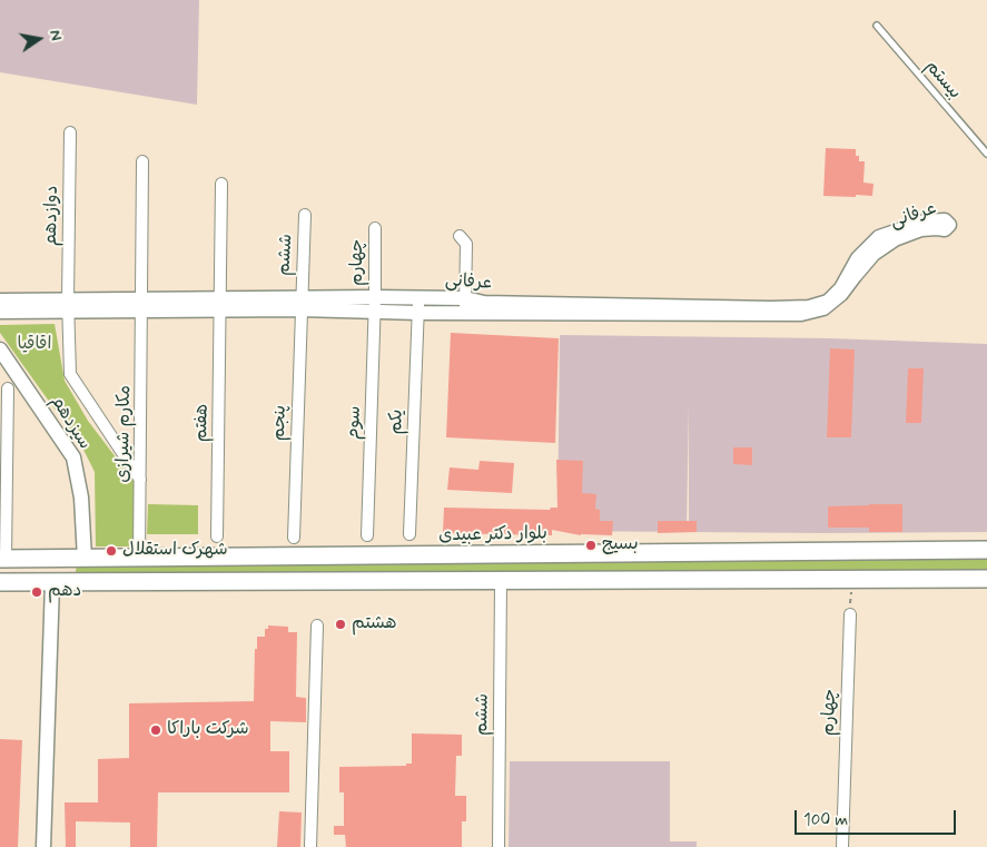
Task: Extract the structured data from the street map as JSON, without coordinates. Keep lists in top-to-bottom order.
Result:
{
  "streets": {
    "main road": ["بلوار دکتر عبیدی"],
    "street": [
      "دوازدهم",
      "عرفانی",
      "ششم",
      "چهارم",
      "یکم",
      "سیزدهم",
      "هفتم",
      "پنجم",
      "سوم",
      "مکارم شیرازی"
    ],
    "lane": ["بیستم"]
  },
  "crossings": [
    ["دوازدهم", "عرفانی"],
    ["دوازدهم", "مکارم شیرازی"],
    ["عرفانی", "ششم"],
    ["عرفانی", "چهارم"],
    ["عرفانی", "یکم"],
    ["عرفانی", "هفتم"],
    ["عرفانی", "پنجم"],
    ["عرفانی", "سوم"],
    ["عرفانی", "مکارم شیرازی"],
    ["ششم", "پنجم"],
    ["چهارم", "سوم"],
    ["سیزدهم", "بلوار دکتر عبیدی"],
    ["مکارم شیرازی", "بلوار دکتر عبیدی"]
  ],
  "parks": ["اقاقیا"],
  "places": [
    "بسیج",
    "شهرک استقلال",
    "دهم",
    "هشتم",
    "شرکت باراکا"
  ],
  "scale_bar": "100 m",
  "north": "right"
}
